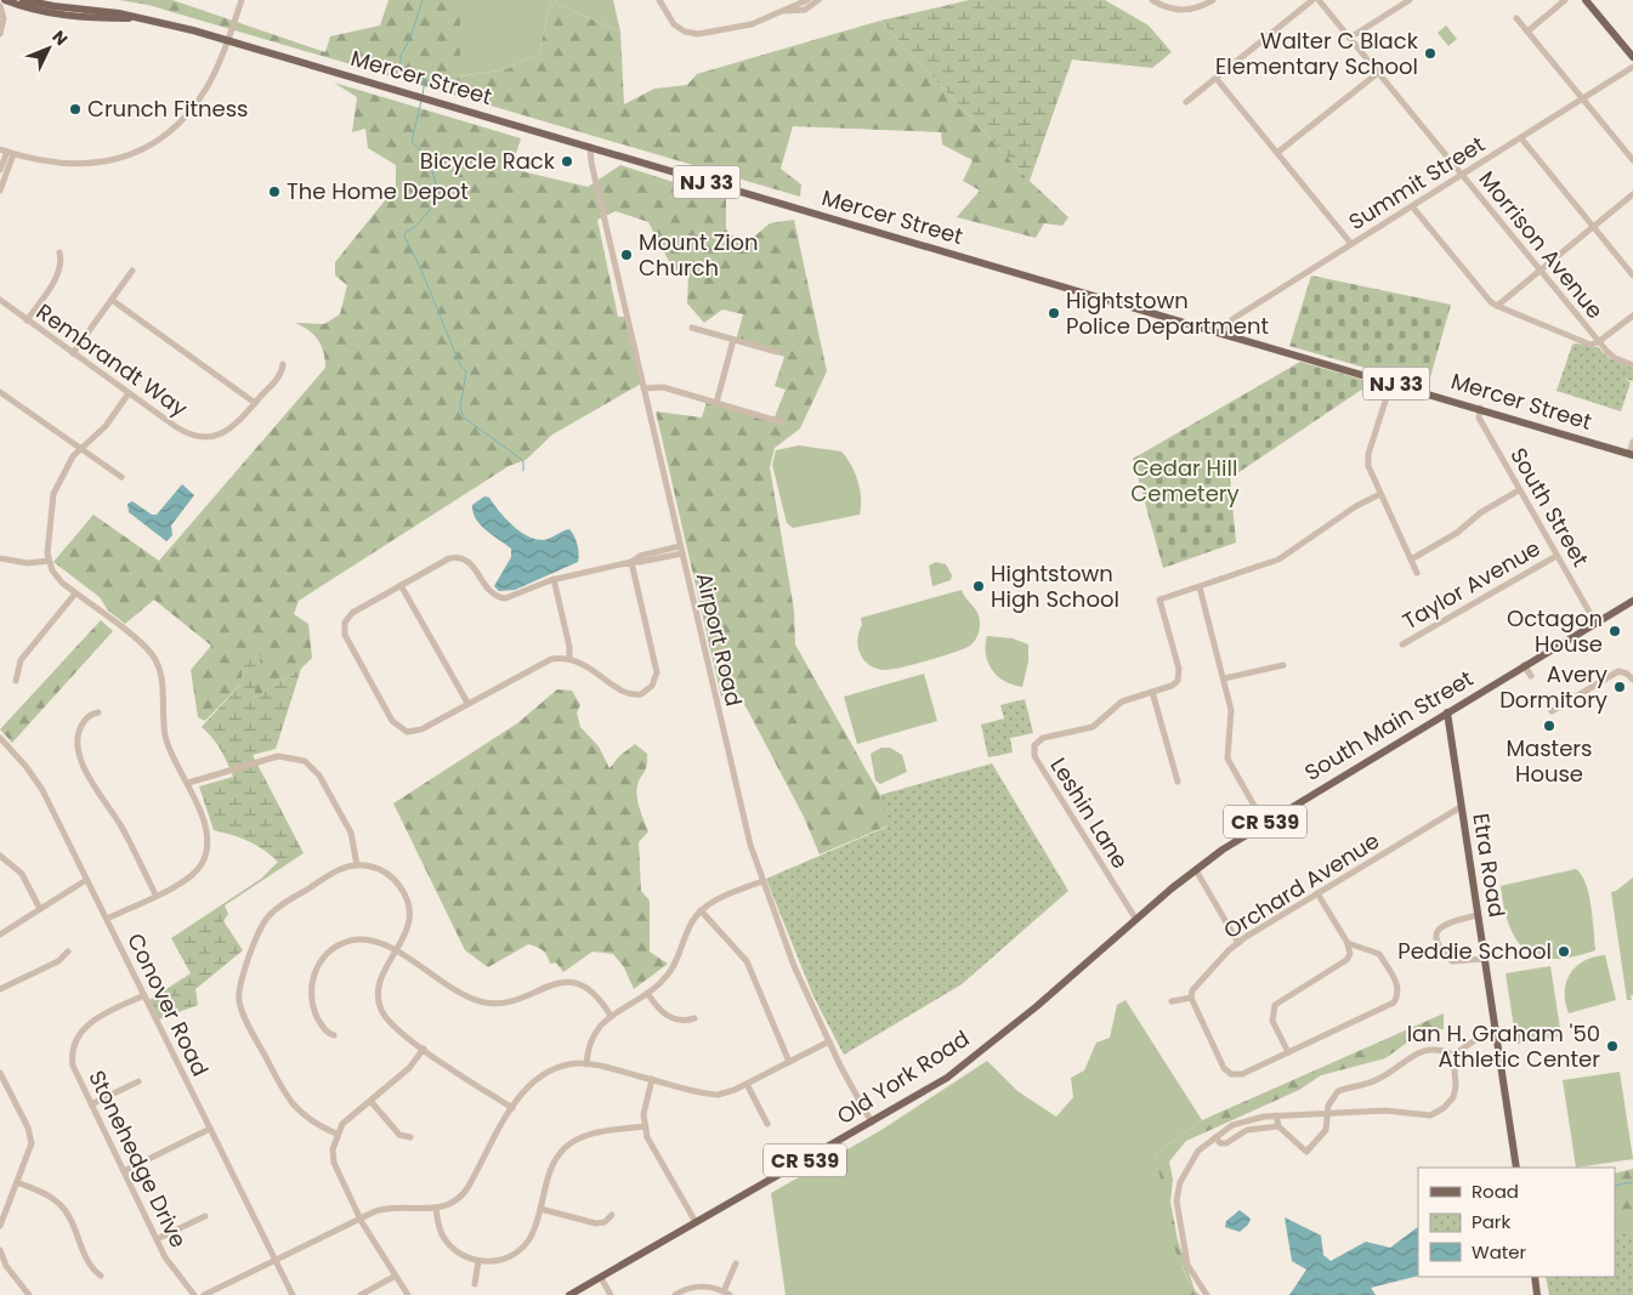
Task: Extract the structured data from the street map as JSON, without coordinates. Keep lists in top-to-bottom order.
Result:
{
  "streets": {
    "main road": [
      "Mercer Street",
      "NJ 33",
      "South Main Street",
      "CR 539",
      "Etra Road",
      "Old York Road"
    ],
    "street": [
      "Summit Street",
      "Morrison Avenue",
      "Rembrandt Way",
      "South Street",
      "Taylor Avenue",
      "Airport Road",
      "Leshin Lane",
      "Orchard Avenue",
      "Conover Road",
      "Stonehedge Drive"
    ]
  },
  "crossings": [
    ["Mercer Street", "Summit Street"],
    ["Mercer Street", "South Street"],
    ["Mercer Street", "Airport Road"],
    ["Summit Street", "Morrison Avenue"],
    ["South Street", "Taylor Avenue"],
    ["South Street", "South Main Street"],
    ["Airport Road", "Old York Road"],
    ["South Main Street", "Leshin Lane"],
    ["South Main Street", "Etra Road"],
    ["South Main Street", "Old York Road"],
    ["Etra Road", "Orchard Avenue"],
    ["Conover Road", "Stonehedge Drive"]
  ],
  "parks": ["Cedar Hill Cemetery"],
  "places": [
    "Walter C Black Elementary School",
    "Crunch Fitness",
    "Bicycle Rack",
    "The Home Depot",
    "Mount Zion Church",
    "Hightstown Police Department",
    "Hightstown High School",
    "Octagon House",
    "Avery Dormitory",
    "Masters House",
    "Peddie School",
    "Ian H. Graham '50 Athletic Center"
  ],
  "legend": ["Road", "Park", "Water"],
  "north": "top right"
}
